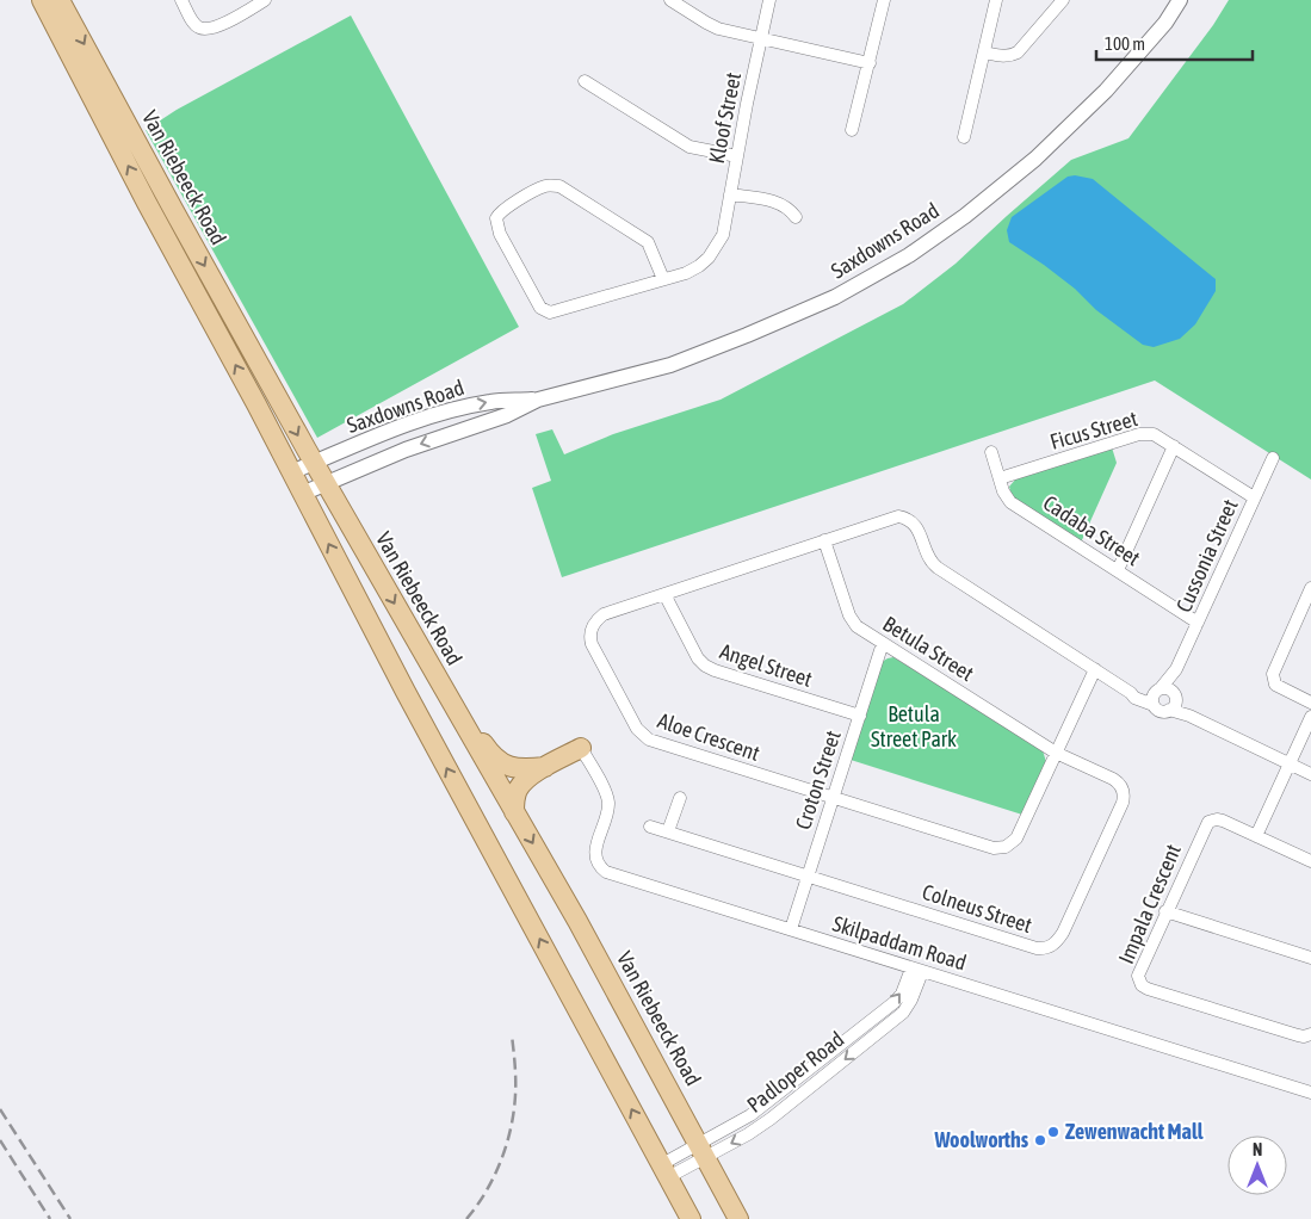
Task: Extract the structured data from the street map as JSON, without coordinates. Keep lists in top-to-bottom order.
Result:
{
  "streets": {
    "main road": ["Van Riebeeck Road"],
    "street": [
      "Kloof Street",
      "Saxdowns Road",
      "Ficus Street",
      "Cadaba Street",
      "Cussonia Street",
      "Betula Street",
      "Angel Street",
      "Aloe Crescent",
      "Croton Street",
      "Impala Crescent",
      "Colneus Street",
      "Skilpaddam Road",
      "Padloper Road"
    ]
  },
  "crossings": [
    ["Van Riebeeck Road", "Saxdowns Road"],
    ["Van Riebeeck Road", "Padloper Road"],
    ["Ficus Street", "Cadaba Street"],
    ["Ficus Street", "Cussonia Street"],
    ["Cadaba Street", "Cussonia Street"],
    ["Cussonia Street", "Aloe Crescent"],
    ["Betula Street", "Aloe Crescent"],
    ["Betula Street", "Croton Street"],
    ["Betula Street", "Colneus Street"],
    ["Angel Street", "Aloe Crescent"],
    ["Angel Street", "Croton Street"],
    ["Aloe Crescent", "Croton Street"],
    ["Aloe Crescent", "Colneus Street"],
    ["Croton Street", "Colneus Street"],
    ["Croton Street", "Skilpaddam Road"],
    ["Skilpaddam Road", "Padloper Road"]
  ],
  "parks": ["Betula Street Park"],
  "places": ["Zewenwacht Mall", "Woolworths"],
  "scale_bar": "100 m",
  "north": "top"
}
